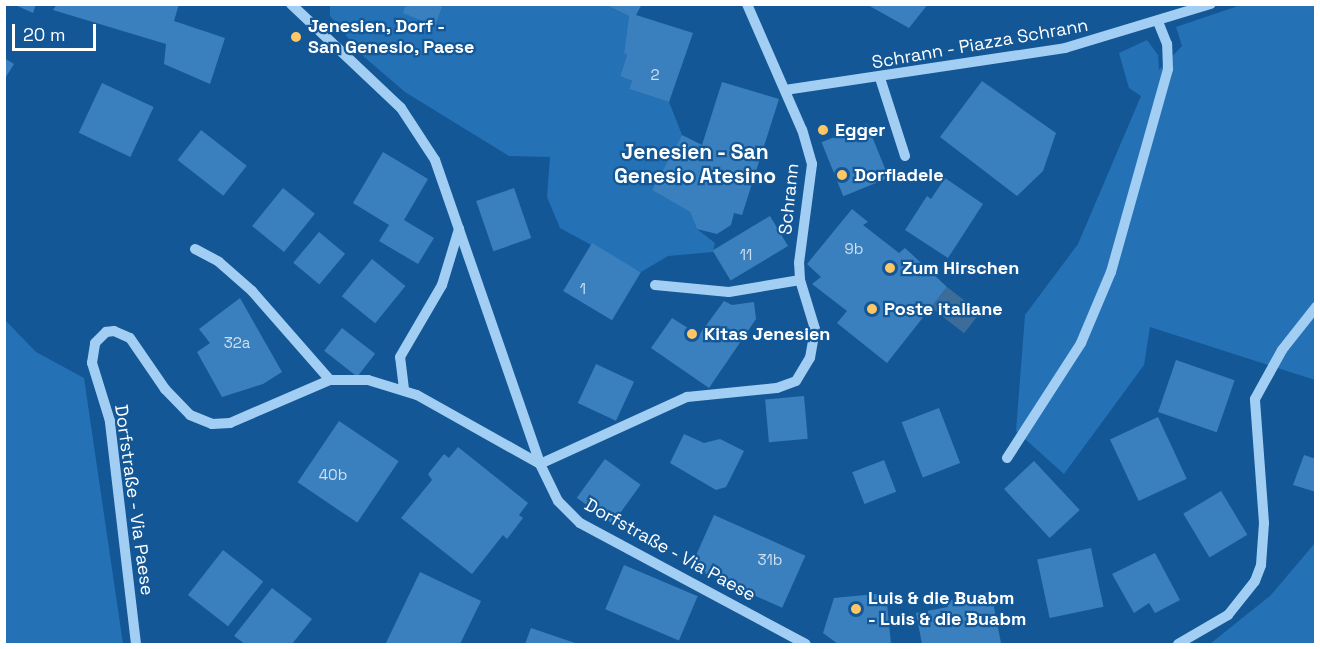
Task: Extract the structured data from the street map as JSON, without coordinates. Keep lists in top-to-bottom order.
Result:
{
  "streets": {
    "street": ["Schrann - Piazza Schrann", "Schrann", "Dorfstraße - Via Paese"]
  },
  "crossings": [
    ["Schrann - Piazza Schrann", "Schrann"],
    ["Schrann", "Dorfstraße - Via Paese"]
  ],
  "districts": ["Jenesien - San Genesio Atesino"],
  "places": [
    "Jenesien, Dorf - San Genesio, Paese",
    "Egger",
    "Dorfladele",
    "Zum Hirschen",
    "Poste italiane",
    "Kitas Jenesien",
    "Luis & die Buabm - Luis & die Buabm"
  ],
  "house_numbers": [
    "2",
    "9b",
    "11",
    "1",
    "32a",
    "40b",
    "31b"
  ],
  "scale_bar": "20 m"
}
